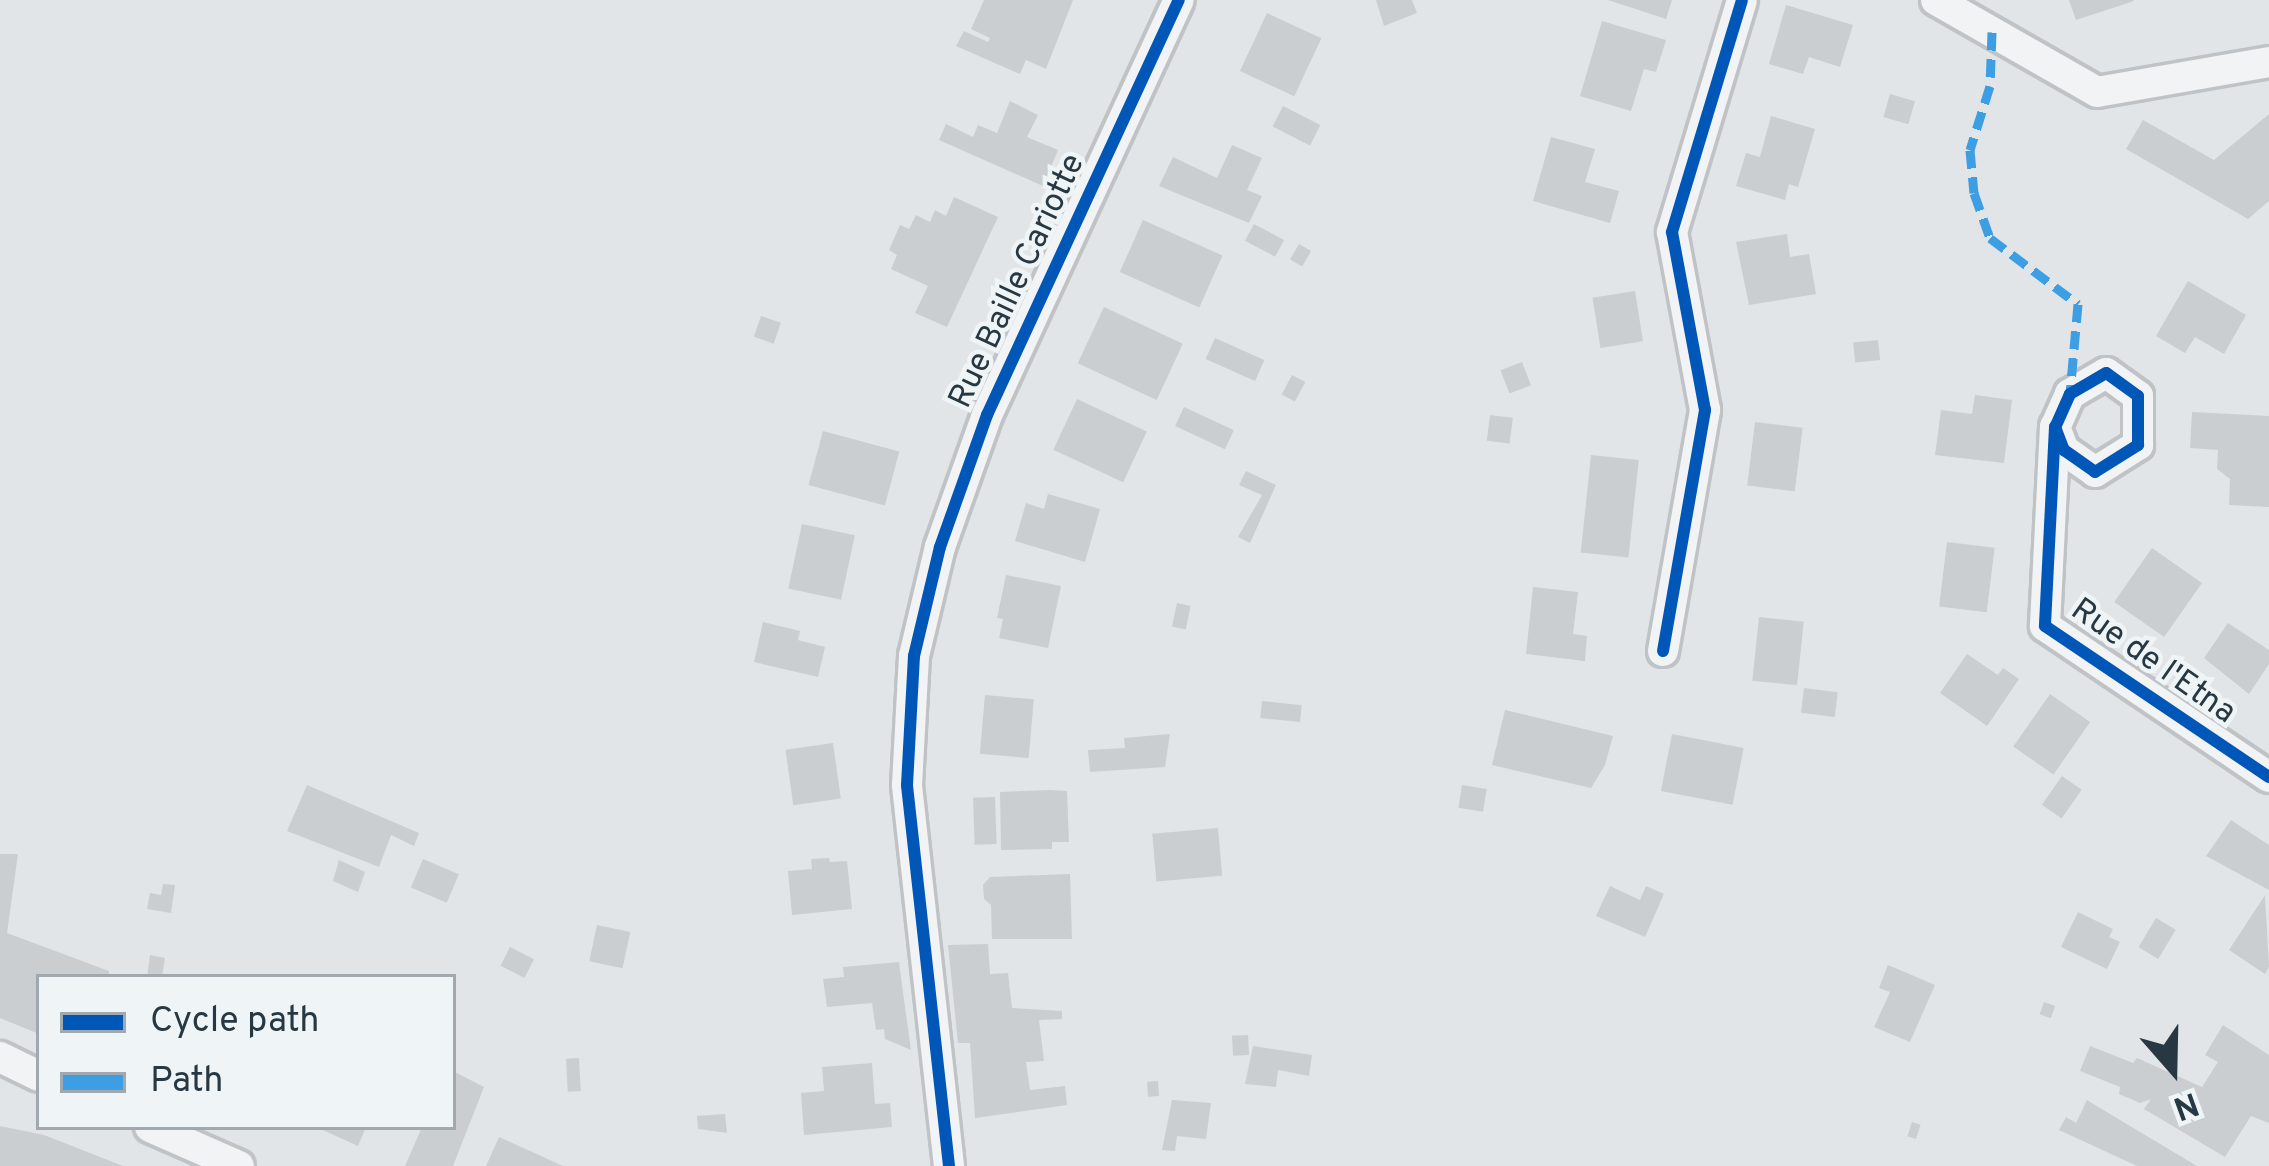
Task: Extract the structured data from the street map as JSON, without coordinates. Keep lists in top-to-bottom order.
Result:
{
  "streets": {
    "street": ["Rue Baille Cariotte", "Rue de l'Etna"]
  },
  "legend": ["Cycle path", "Path"],
  "north": "bottom"
}
